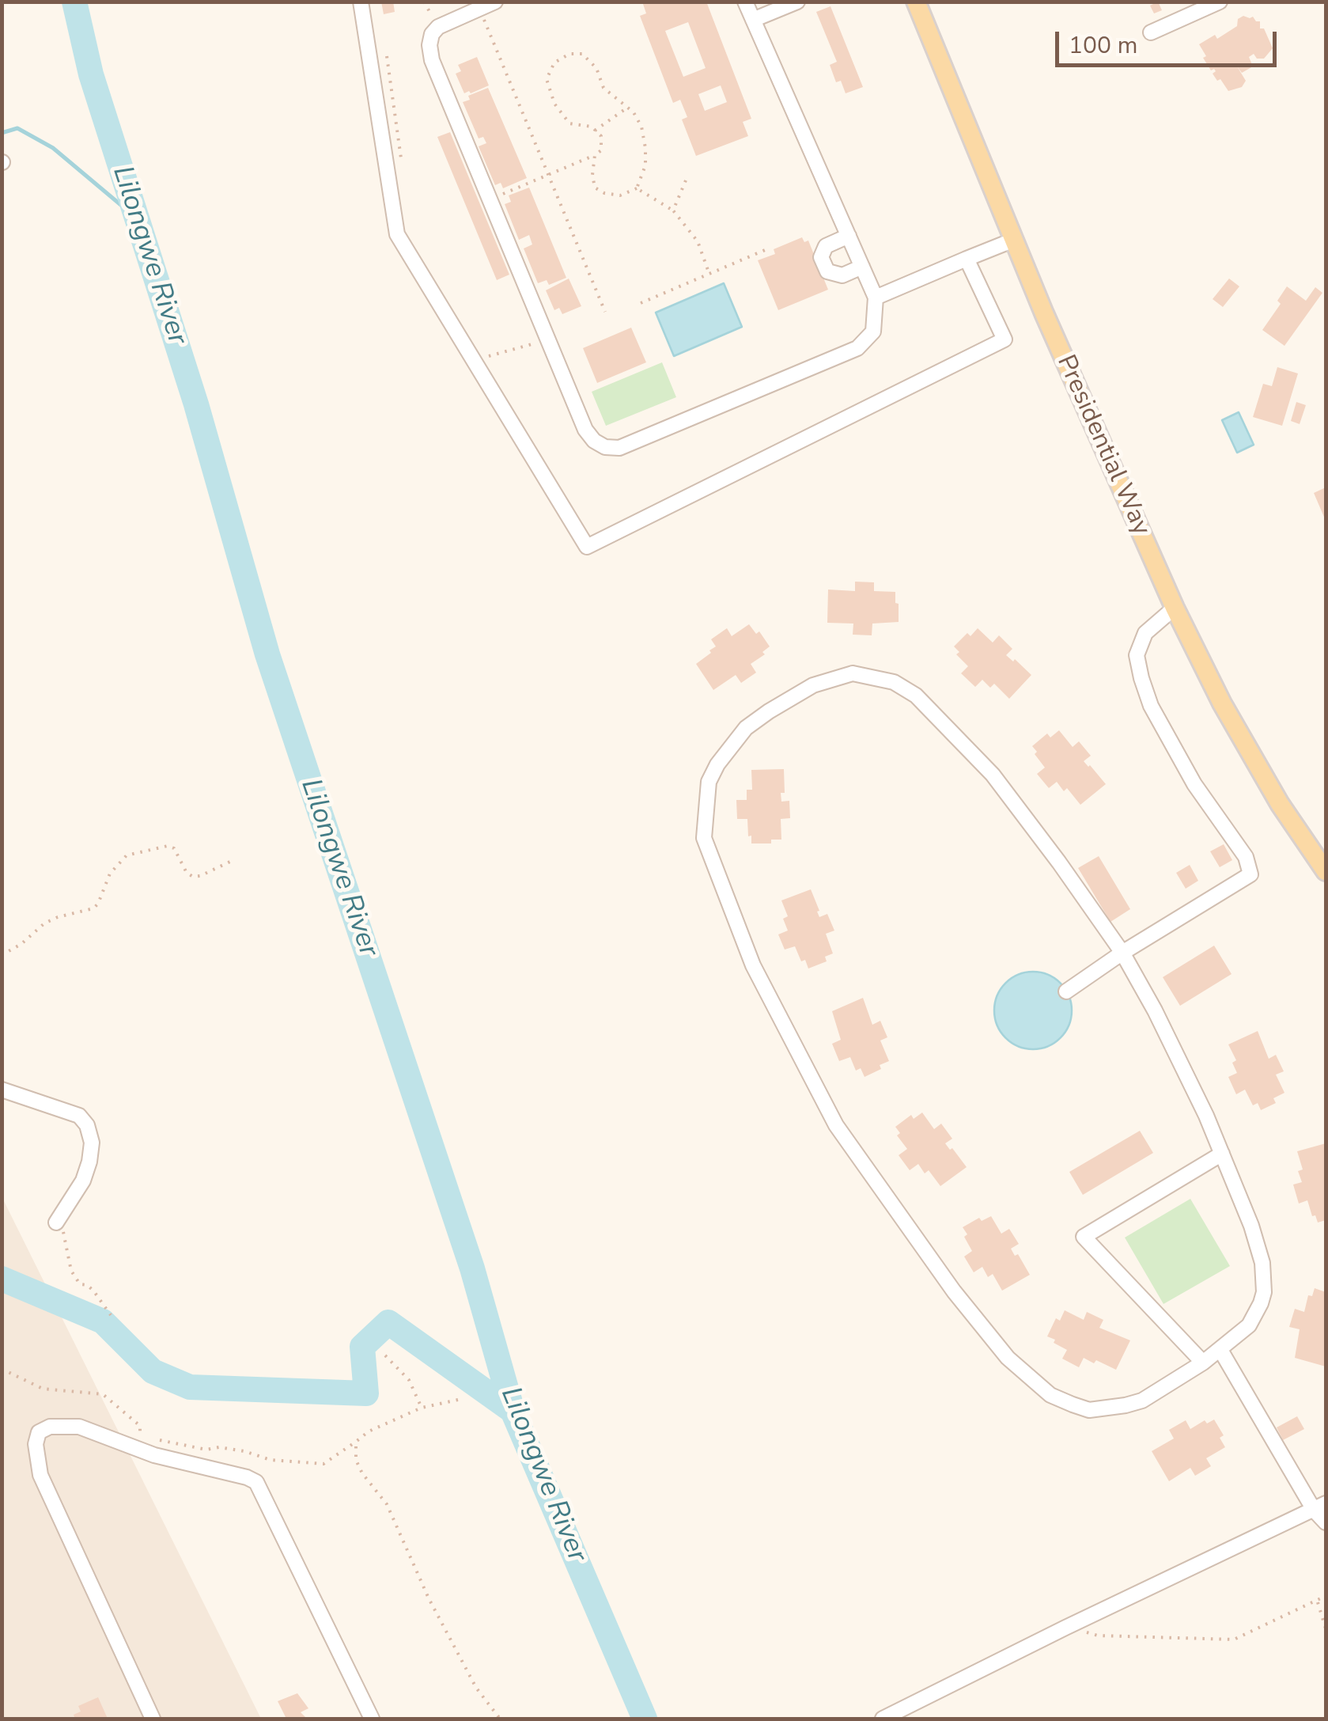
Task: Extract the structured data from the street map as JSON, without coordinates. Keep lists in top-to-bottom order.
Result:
{
  "streets": {
    "main road": ["Presidential Way"]
  },
  "water": ["Lilongwe River"],
  "scale_bar": "100 m"
}
